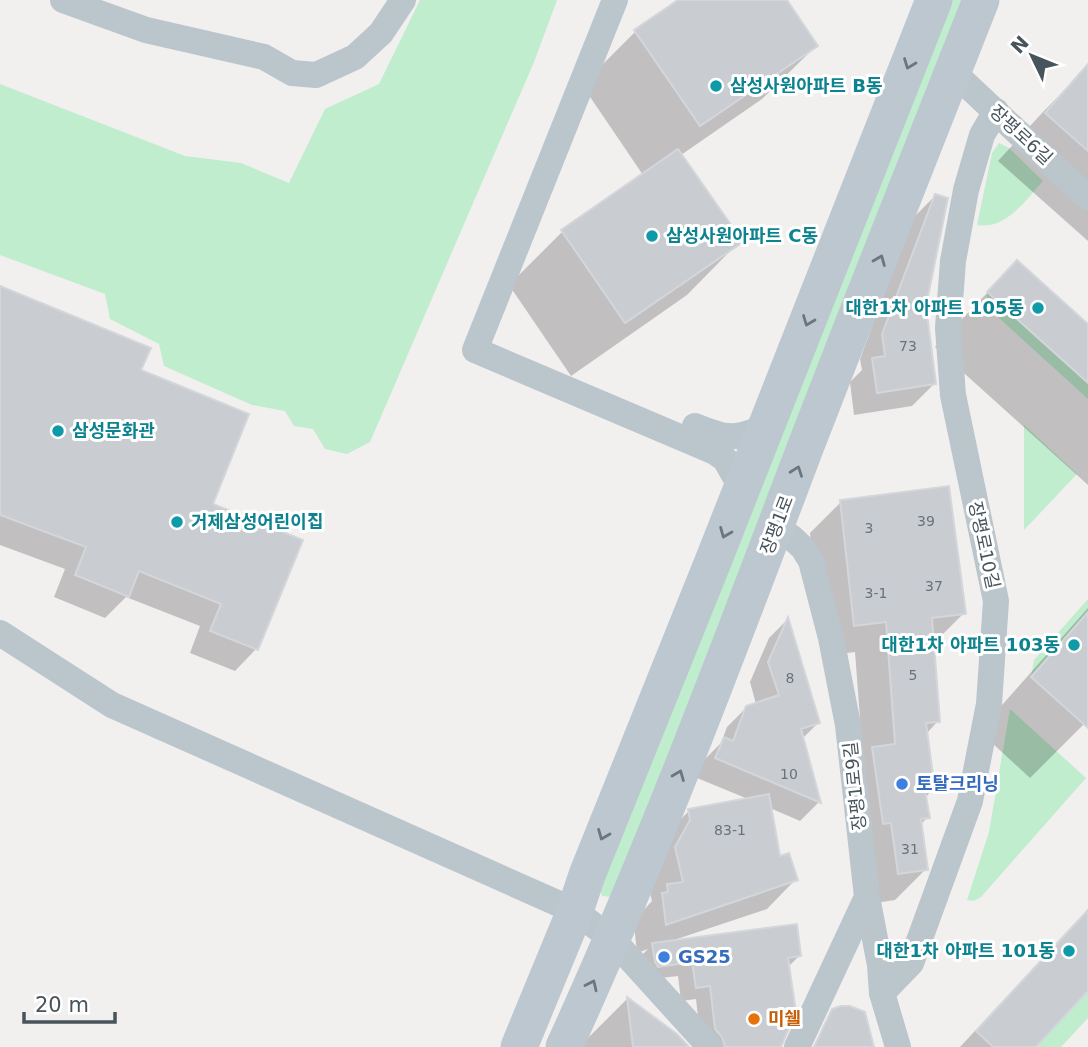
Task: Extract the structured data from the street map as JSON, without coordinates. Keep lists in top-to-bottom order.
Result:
{
  "streets": {
    "street": [
      "장평로6길",
      "장평1로",
      "장평로10길",
      "장평1로9길"
    ]
  },
  "crossings": [
    ["장평로6길", "장평1로"],
    ["장평로6길", "장평로10길"],
    ["장평1로", "장평1로9길"],
    ["장평로10길", "장평1로9길"]
  ],
  "places": [
    "삼성사원아파트 B동",
    "삼성사원아파트 C동",
    "대한1차 아파트 105동",
    "삼성문화관",
    "거제삼성어린이집",
    "대한1차 아파트 103동",
    "토탈크리닝",
    "대한1차 아파트 101동",
    "GS25",
    "미쉘"
  ],
  "house_numbers": [
    "73",
    "39",
    "3",
    "37",
    "3-1",
    "5",
    "8",
    "10",
    "83-1",
    "31"
  ],
  "scale_bar": "20 m",
  "north": "top left"
}
